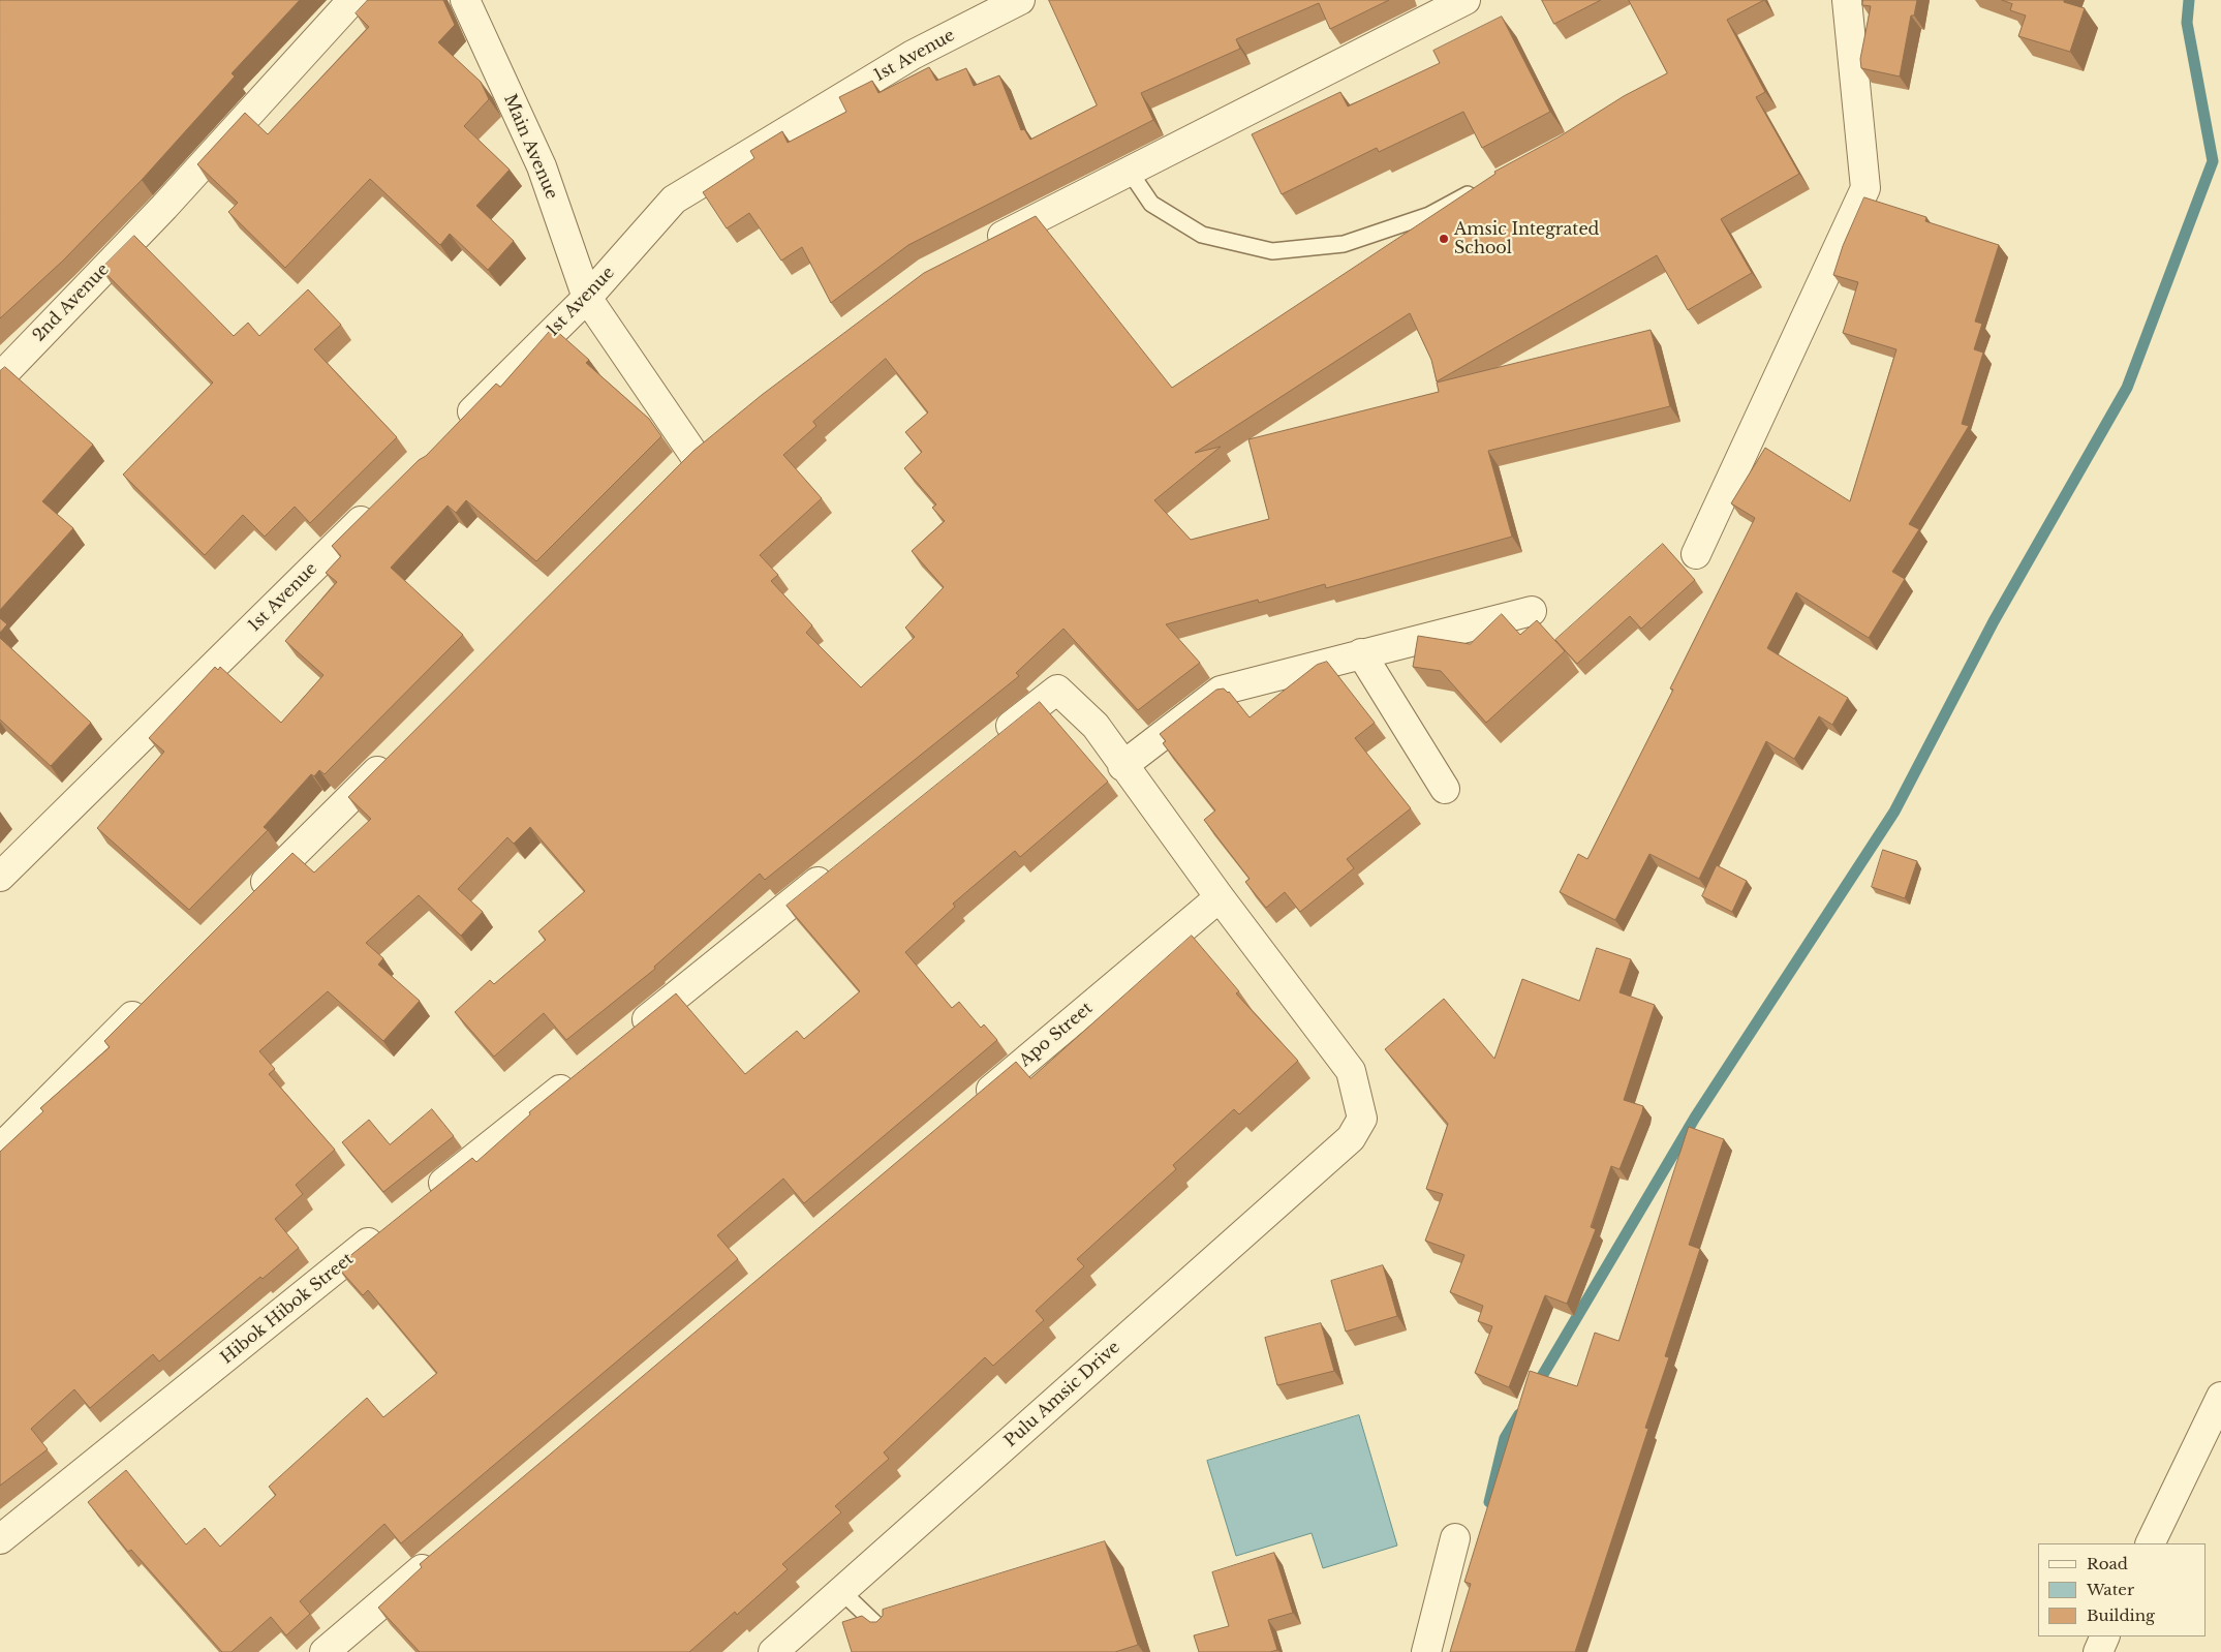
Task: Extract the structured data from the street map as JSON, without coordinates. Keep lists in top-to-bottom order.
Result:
{
  "streets": {
    "street": [
      "1st Avenue",
      "Main Avenue",
      "2nd Avenue",
      "Apo Street",
      "Hibok Hibok Street",
      "Pulu Amsic Drive"
    ]
  },
  "crossings": [
    ["1st Avenue", "Main Avenue"],
    ["Apo Street", "Pulu Amsic Drive"]
  ],
  "places": ["Amsic Integrated School"],
  "legend": ["Road", "Water", "Building"]
}
